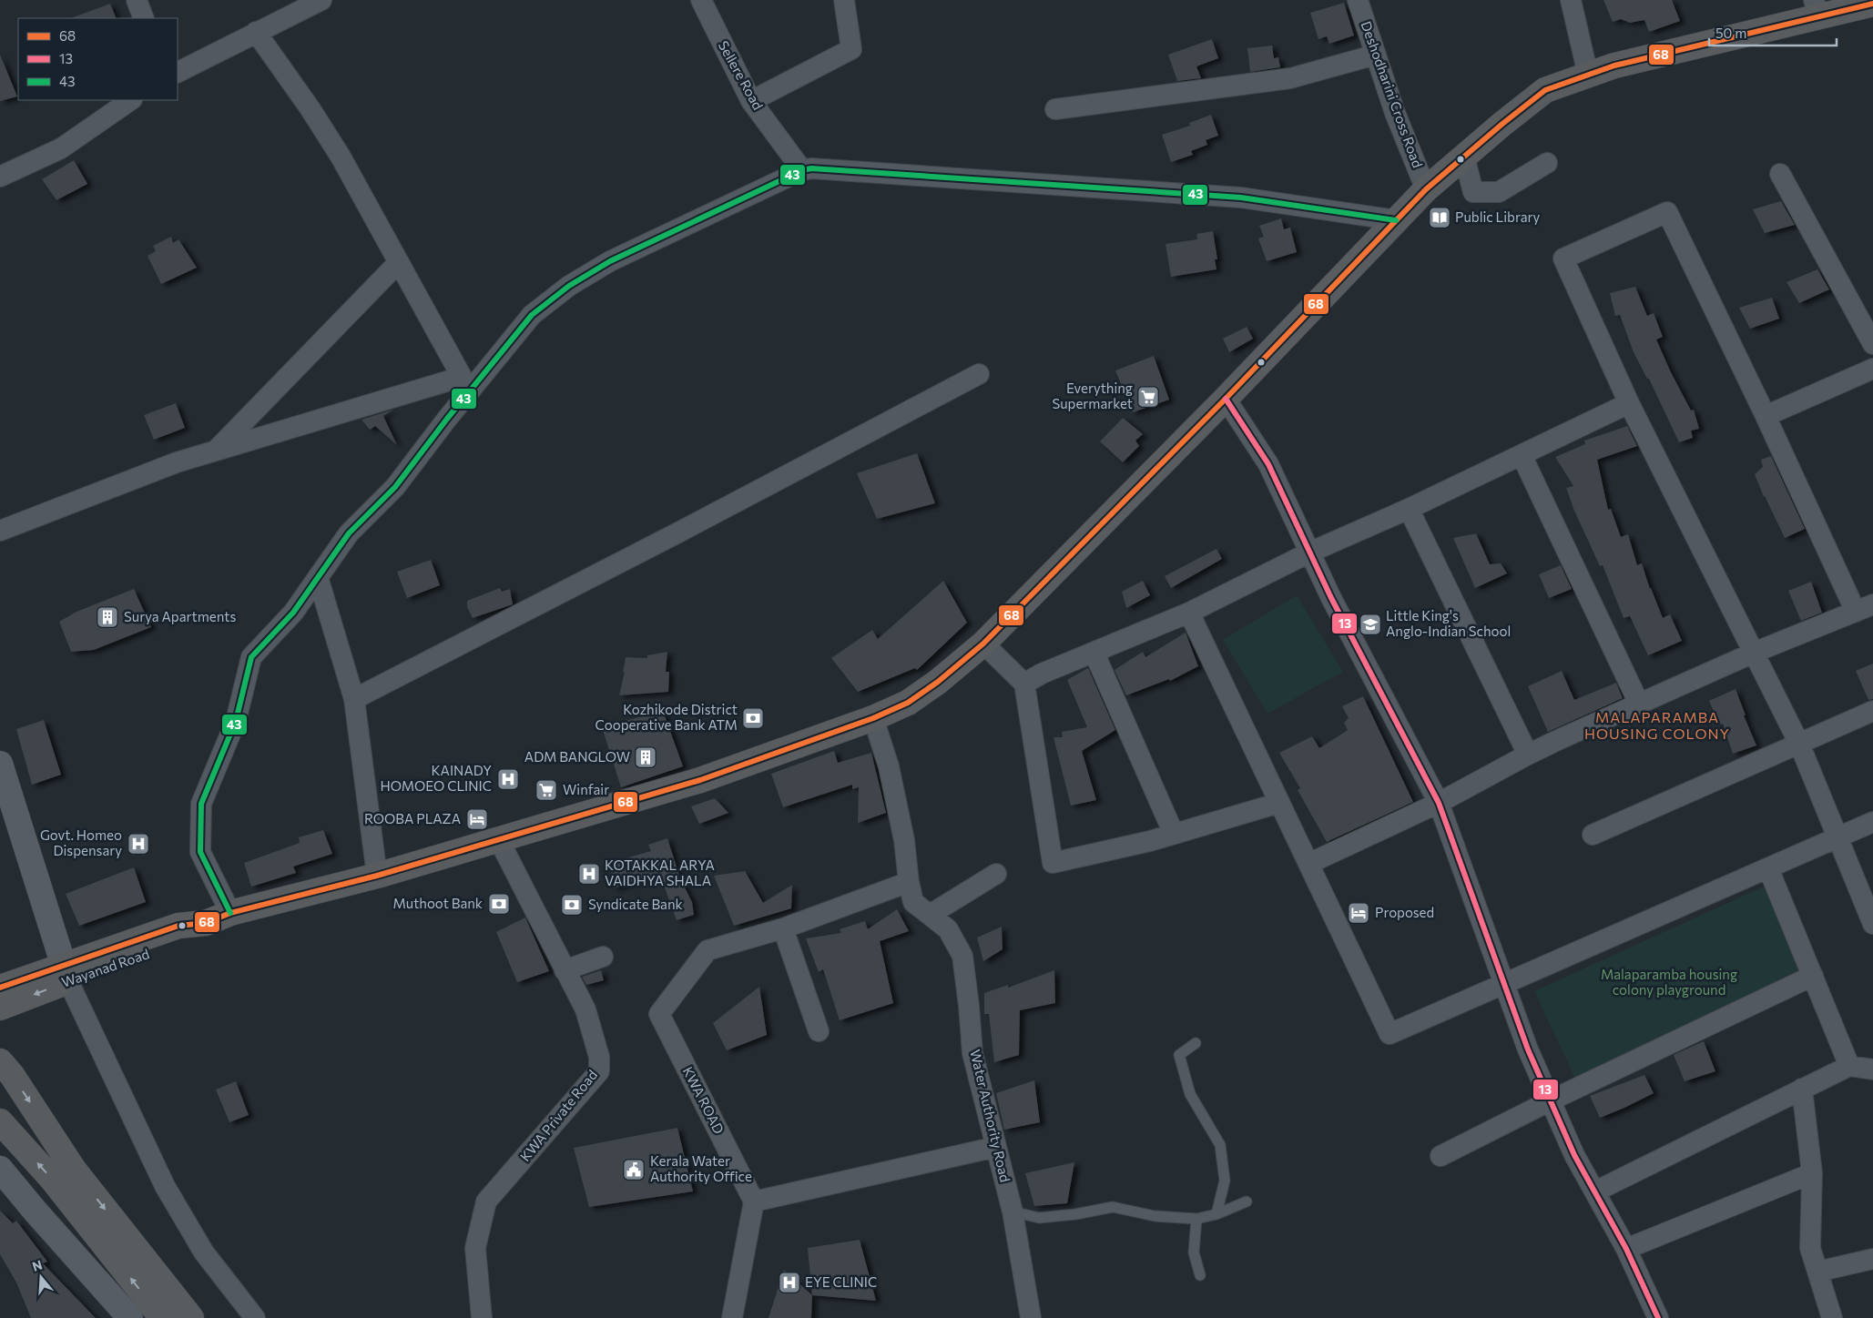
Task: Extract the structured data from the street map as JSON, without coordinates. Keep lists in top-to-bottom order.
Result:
{
  "streets": {
    "highway": ["Wayanad Road"],
    "street": [
      "Sellere Road",
      "Deshodharini Cross Road",
      "KWA ROAD",
      "KWA Private Road",
      "Water Authority Road"
    ]
  },
  "crossings": [
    ["Deshodharini Cross Road", "Wayanad Road"],
    ["Wayanad Road", "KWA Private Road"],
    ["Wayanad Road", "Water Authority Road"]
  ],
  "districts": ["MALAPARAMBA HOUSING COLONY"],
  "parks": ["Malaparamba housing colony playground"],
  "places": {
    "library": ["Public Library"],
    "supermarket": ["Everything Supermarket", "Winfair"],
    "building": ["Surya Apartments", "ADM BANGLOW"],
    "school or university": ["Little King's Anglo-Indian School"],
    "bank": ["Kozhikode District Cooperative Bank ATM", "Muthoot Bank", "Syndicate Bank"],
    "hospital": [
      "KAINADY HOMOEO CLINIC",
      "Govt. Homeo Dispensary",
      "KOTAKKAL ARYA VAIDHYA SHALA",
      "EYE CLINIC"
    ],
    "hotel": ["ROOBA PLAZA", "Proposed"],
    "public building": ["Kerala Water Authority Office"]
  },
  "lines": ["transit line 68", "transit line 43", "transit line 13"],
  "legend": ["68", "13", "43"],
  "scale_bar": "50 m",
  "north": "top"
}
